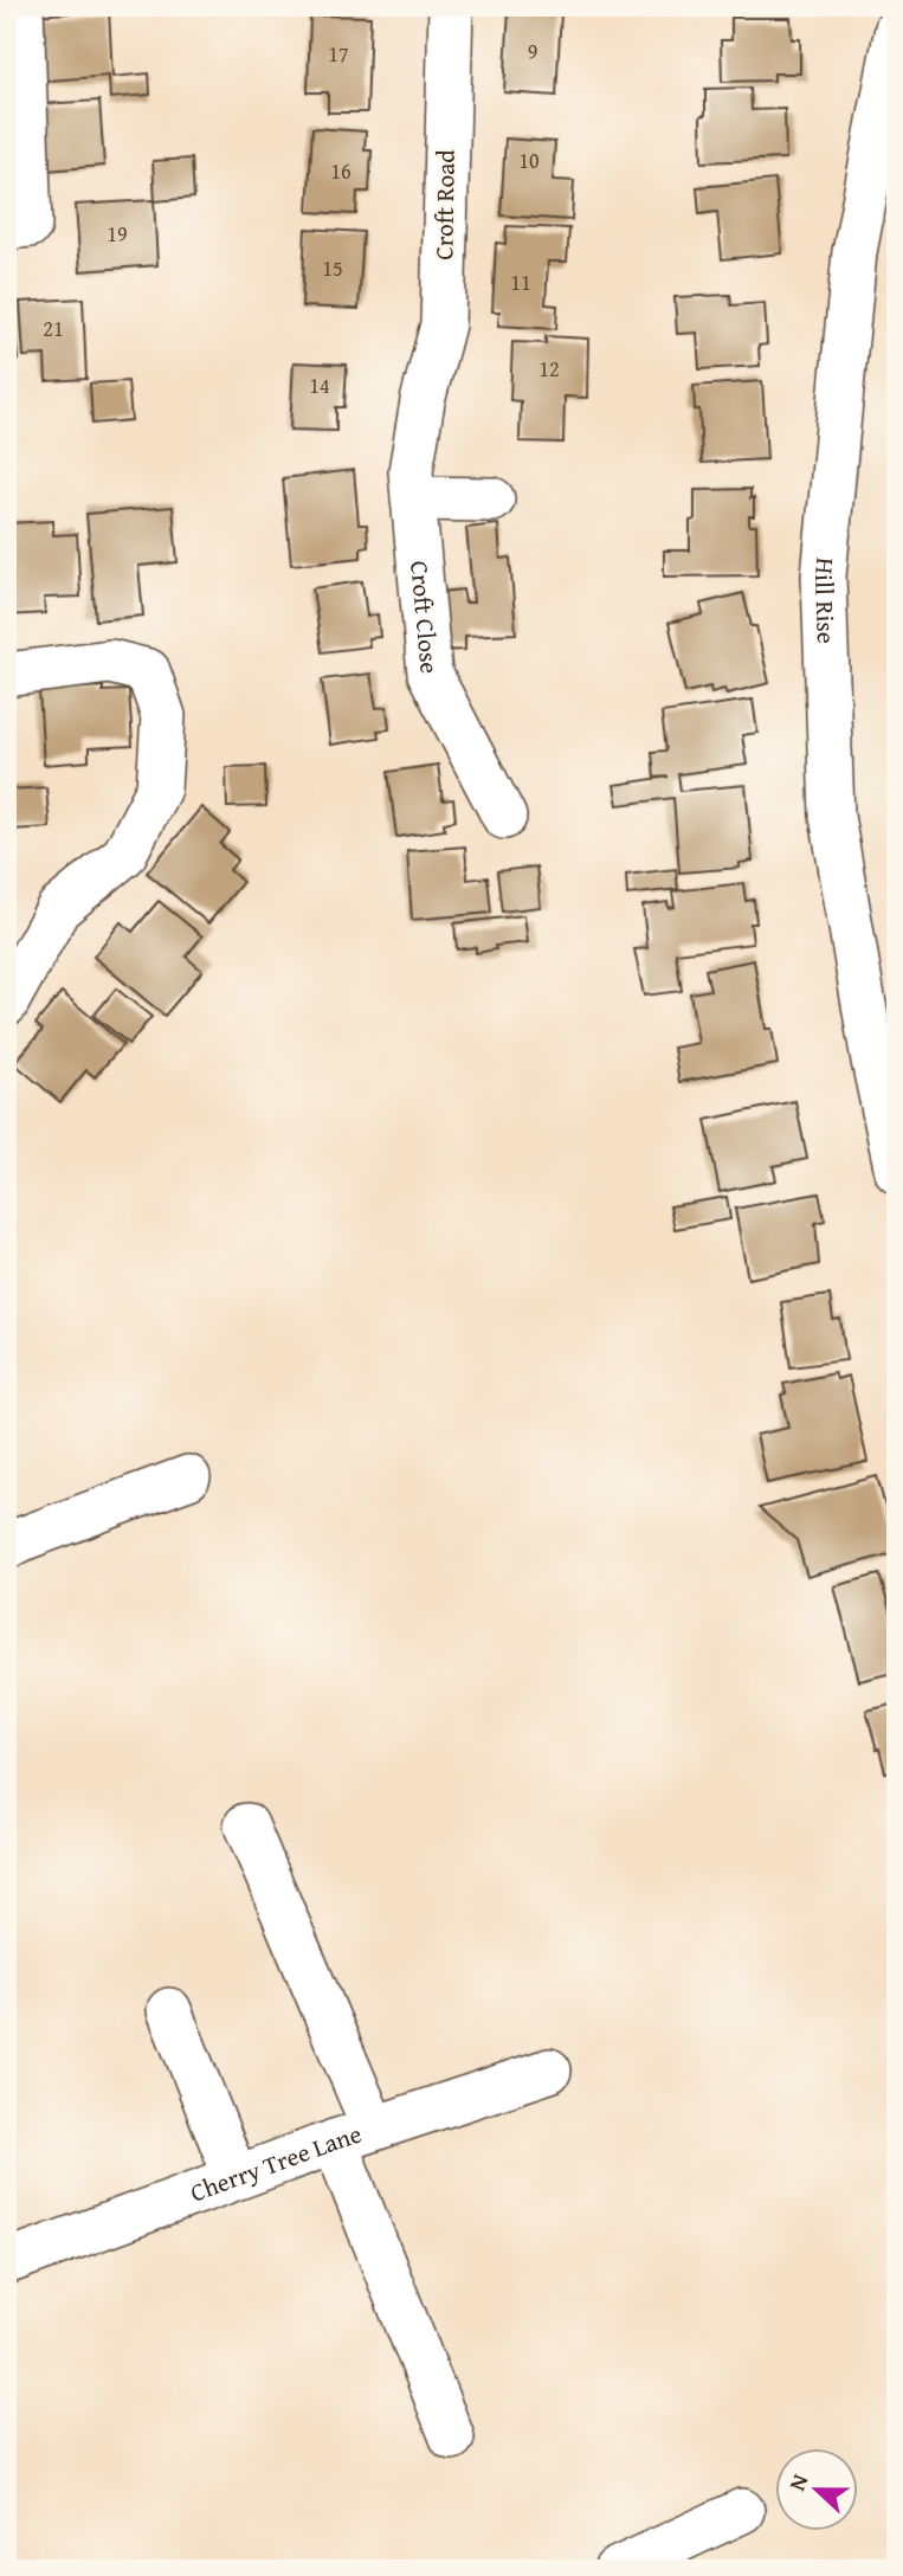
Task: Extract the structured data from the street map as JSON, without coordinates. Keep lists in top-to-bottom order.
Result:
{
  "streets": {
    "street": [
      "Croft Road",
      "Hill Rise",
      "Croft Close",
      "Cherry Tree Lane"
    ]
  },
  "crossings": [
    ["Croft Road", "Croft Close"]
  ],
  "house_numbers": [
    "9",
    "17",
    "10",
    "16",
    "19",
    "15",
    "11",
    "21",
    "12",
    "14"
  ],
  "north": "left"
}
